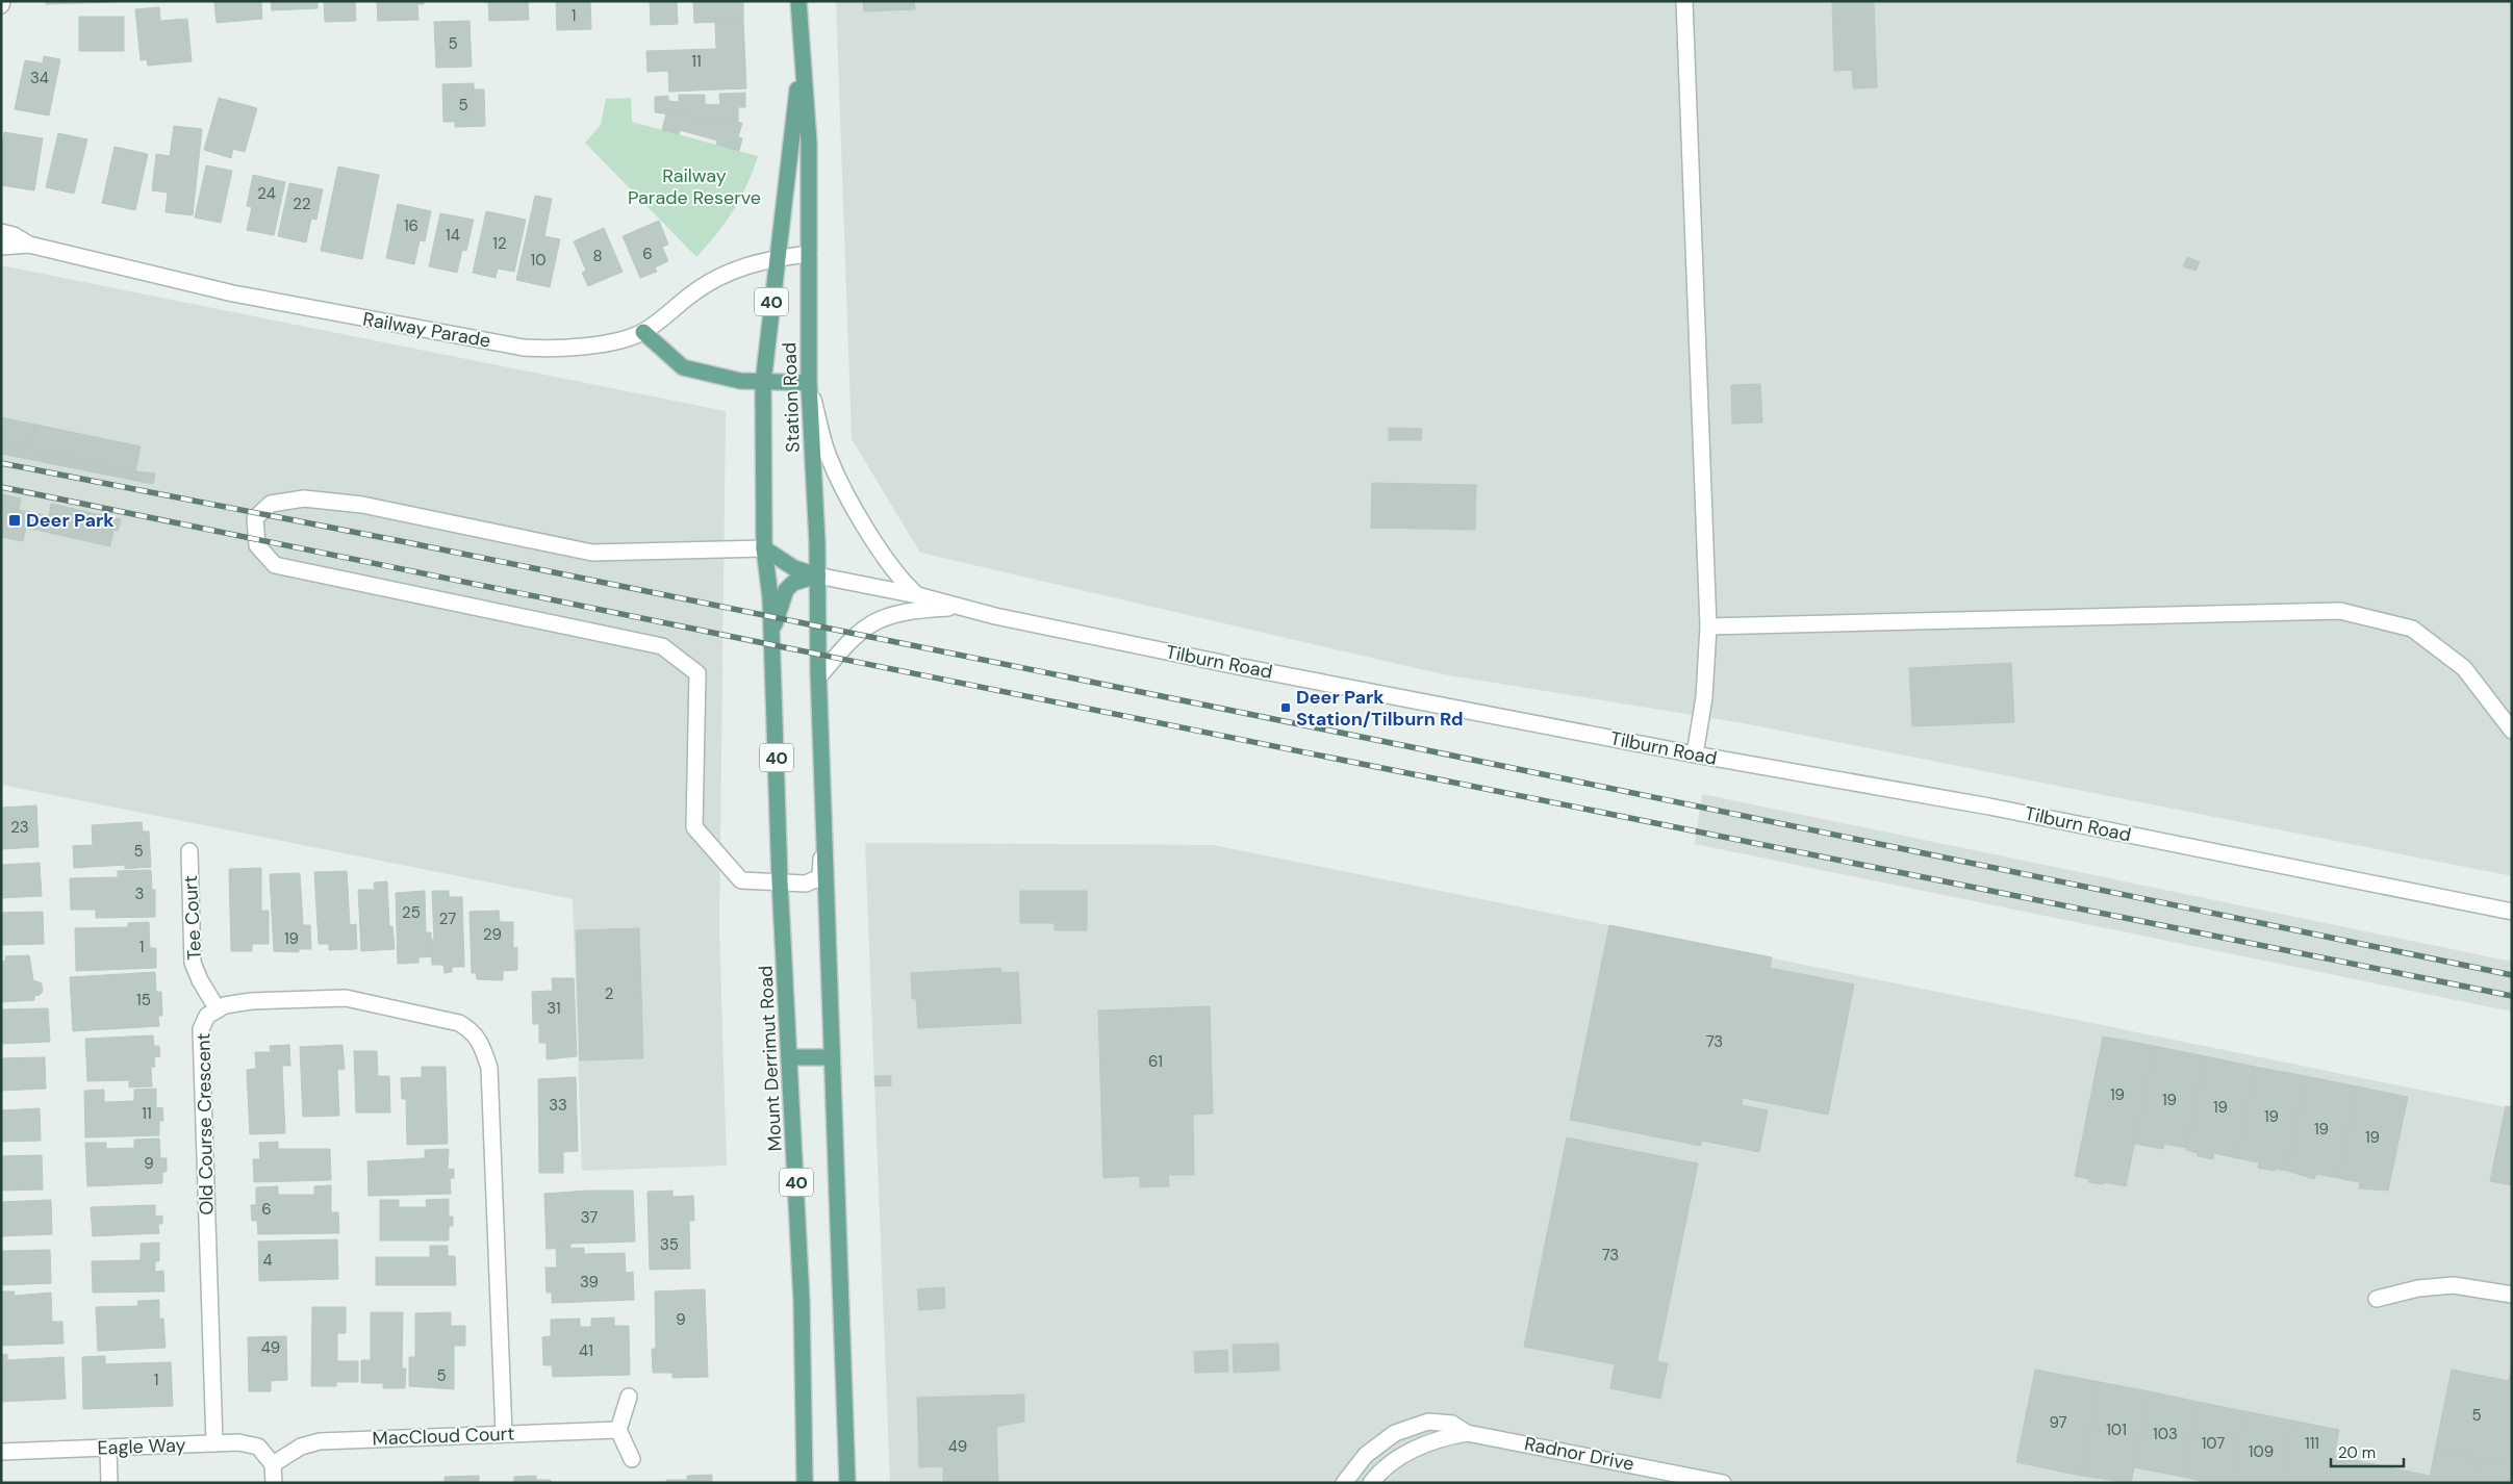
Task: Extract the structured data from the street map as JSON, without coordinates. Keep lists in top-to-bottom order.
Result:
{
  "streets": {
    "main road": ["40", "Station Road", "Mount Derrimut Road"],
    "street": [
      "Railway Parade",
      "Tilburn Road",
      "Tee Court",
      "Old Course Crescent",
      "MacCloud Court",
      "Eagle Way",
      "Radnor Drive"
    ]
  },
  "crossings": [
    ["40", "Station Road"],
    ["Railway Parade", "Station Road"],
    ["Station Road", "Tilburn Road"],
    ["Station Road", "Mount Derrimut Road"],
    ["Tee Court", "Old Course Crescent"],
    ["Old Course Crescent", "MacCloud Court"],
    ["Old Course Crescent", "Eagle Way"],
    ["MacCloud Court", "Eagle Way"]
  ],
  "parks": ["Railway Parade Reserve"],
  "places": {
    "transit": ["Deer Park", "Deer Park Station/Tilburn Rd"]
  },
  "house_numbers": [
    "1",
    "5",
    "11",
    "34",
    "5",
    "24",
    "22",
    "16",
    "14",
    "12",
    "6",
    "8",
    "10",
    "23",
    "5",
    "3",
    "25",
    "27",
    "29",
    "19",
    "1",
    "2",
    "15",
    "31",
    "73",
    "61",
    "19",
    "19",
    "33",
    "19",
    "11",
    "19",
    "19",
    "19",
    "9",
    "6",
    "37",
    "35",
    "73",
    "4",
    "39",
    "9",
    "49",
    "41",
    "5",
    "1",
    "5",
    "97",
    "101",
    "103",
    "107",
    "111",
    "49",
    "109"
  ],
  "scale_bar": "20 m"
}
